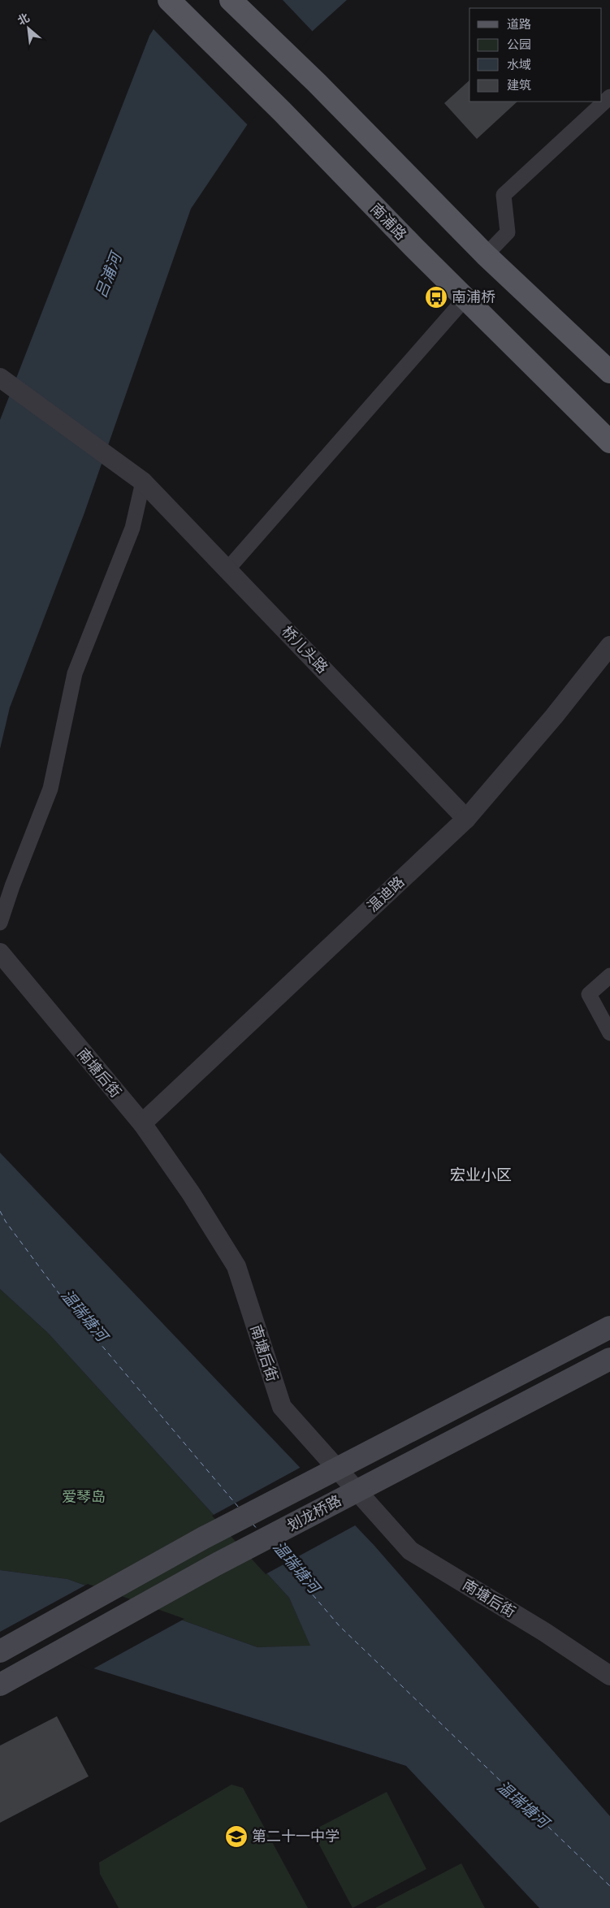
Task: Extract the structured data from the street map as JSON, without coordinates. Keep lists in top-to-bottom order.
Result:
{
  "streets": {
    "main road": ["南浦路", "划龙桥路"],
    "street": ["桥儿头路", "温迪路", "南塘后街"]
  },
  "crossings": [
    ["桥儿头路", "温迪路"],
    ["温迪路", "南塘后街"]
  ],
  "districts": ["宏业小区"],
  "water": ["吕浦河", "温瑞塘河"],
  "parks": ["爱琴岛"],
  "places": {
    "bus stop": ["南浦桥"],
    "school or university": ["第二十一中学"]
  },
  "legend": [
    "道路",
    "公园",
    "水域",
    "建筑"
  ],
  "north": "top left"
}
